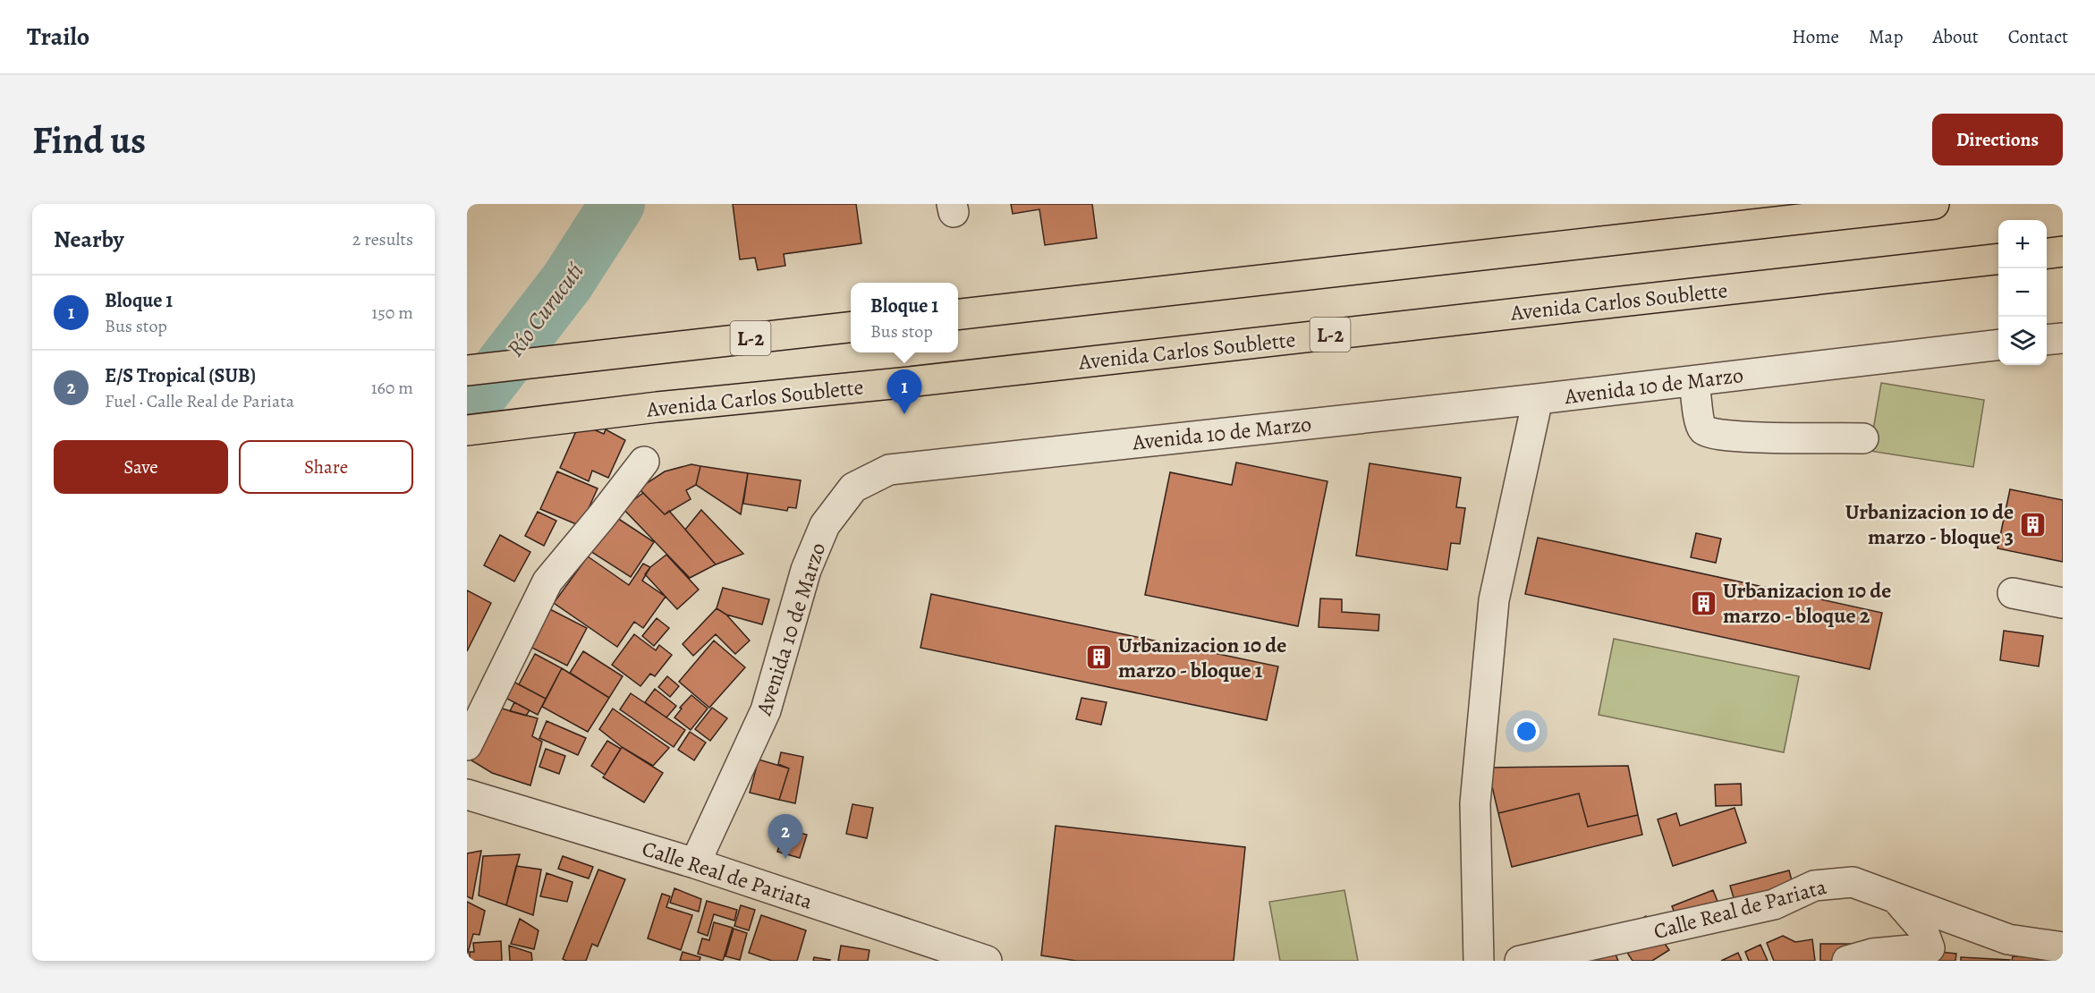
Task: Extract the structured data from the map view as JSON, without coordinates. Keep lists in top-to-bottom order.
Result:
{
  "streets": {
    "main road": ["Avenida Carlos Soublette", "L-2"],
    "street": ["Avenida 10 de Marzo", "Calle Real de Pariata"]
  },
  "crossings": [
    ["Avenida 10 de Marzo", "Calle Real de Pariata"]
  ],
  "water": ["Río Curucutí"],
  "places": {
    "building": ["Urbanizacion 10 de marzo - bloque 3", "Urbanizacion 10 de marzo - bloque 2", "Urbanizacion 10 de marzo - bloque 1"]
  },
  "page": {
    "header": "Trailo",
    "nav": [
      "Home",
      "Map",
      "About",
      "Contact"
    ],
    "buttons": [
      "Directions",
      ["Save", "Share"]
    ],
    "title": "Find us",
    "heading": ["Nearby", "2 results"],
    "map_buttons": ["+", "−"],
    "list": [
      {
        "mark": "1",
        "name": "Bloque 1",
        "note": "Bus stop",
        "value": "150 m"
      },
      {
        "mark": "2",
        "name": "E/S Tropical (SUB)",
        "note": "Fuel · Calle Real de Pariata",
        "value": "160 m"
      }
    ],
    "popup": ["Bloque 1", "Bus stop"],
    "pins": ["1", "2"]
  }
}
